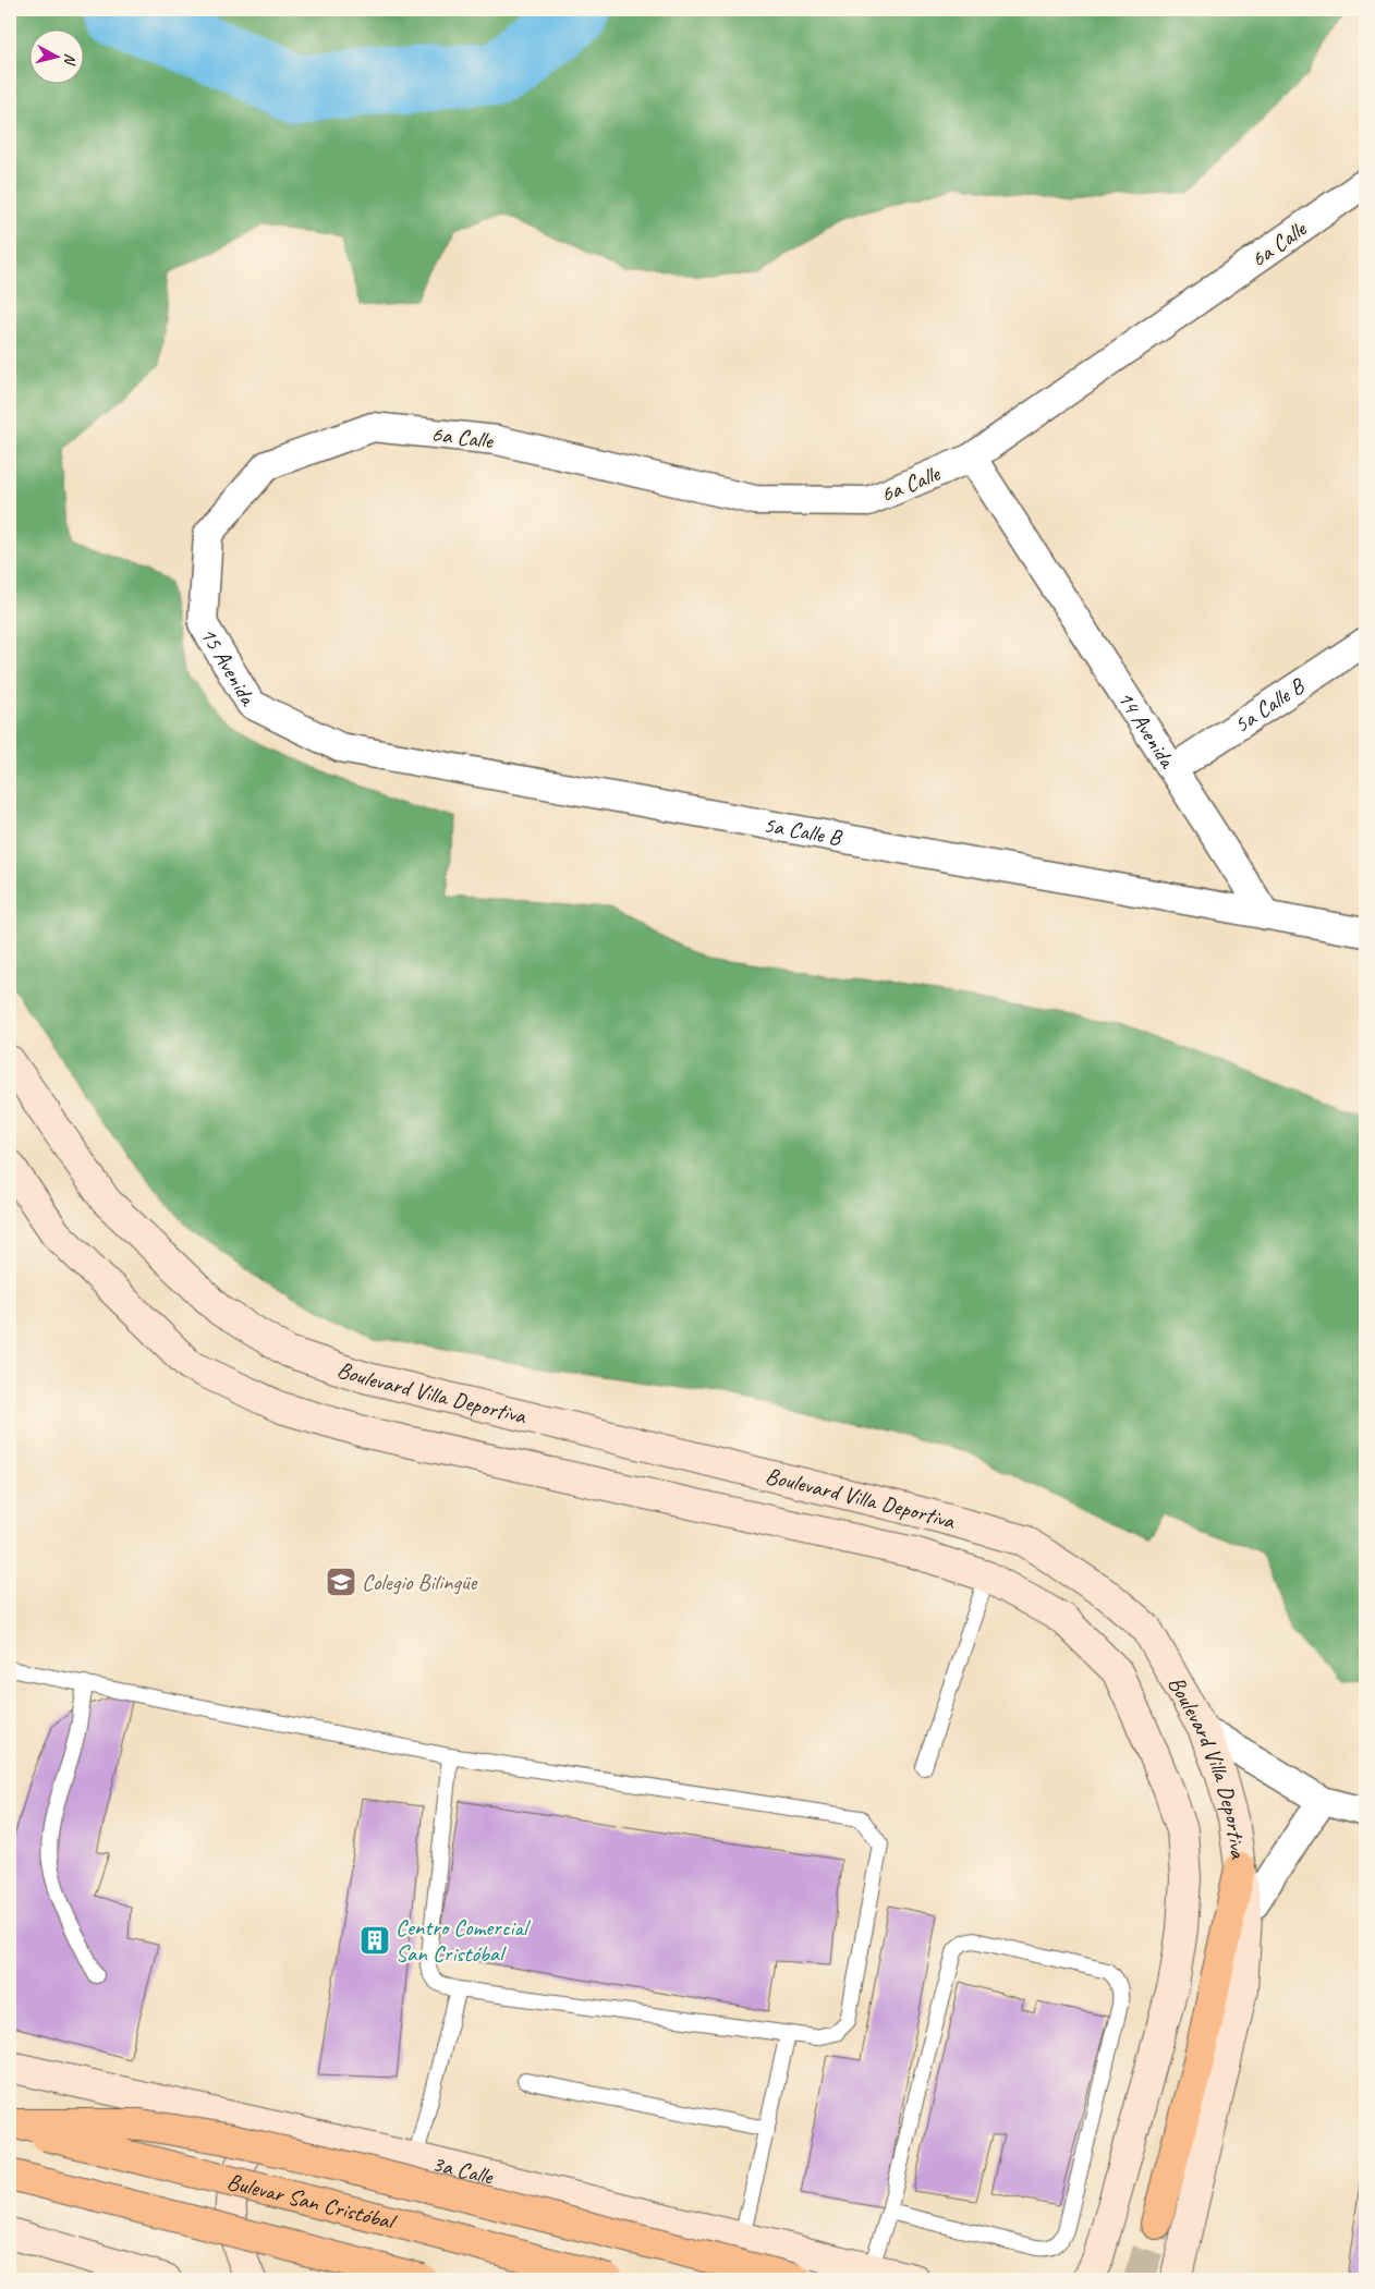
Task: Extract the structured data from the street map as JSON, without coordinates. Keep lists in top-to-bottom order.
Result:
{
  "streets": {
    "main road": ["Boulevard Villa Deportiva", "3a Calle", "Bulevar San Cristóbal"],
    "street": [
      "6a Calle",
      "15 Avenida",
      "5a Calle B",
      "14 Avenida"
    ]
  },
  "crossings": [
    ["6a Calle", "15 Avenida"],
    ["6a Calle", "14 Avenida"],
    ["15 Avenida", "5a Calle B"],
    ["5a Calle B", "14 Avenida"]
  ],
  "places": {
    "school or university": ["Colegio Bilingüe"],
    "building": ["Centro Comercial San Cristóbal"]
  },
  "north": "right"
}
